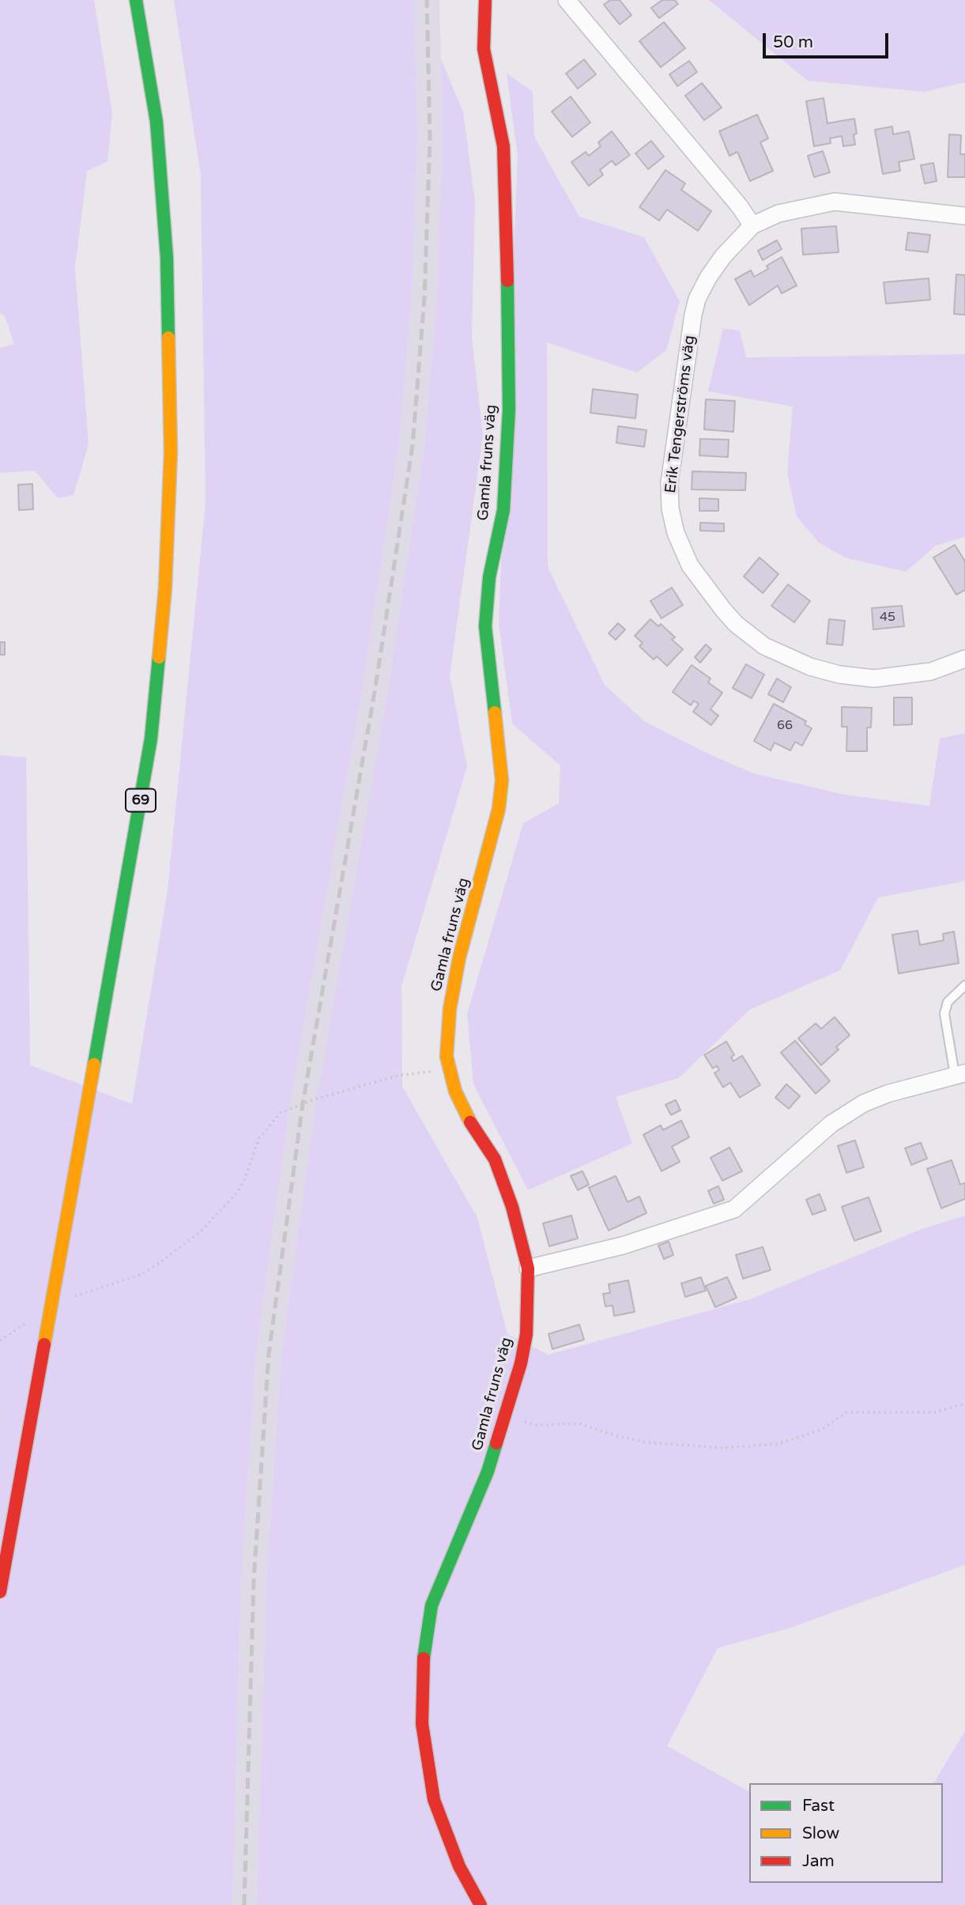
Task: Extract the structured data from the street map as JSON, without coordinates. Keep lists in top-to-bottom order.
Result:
{
  "streets": {
    "street": ["Erik Tengerströms väg", "Gamla fruns väg", "69"]
  },
  "house_numbers": ["45", "66"],
  "legend": ["Fast", "Slow", "Jam"],
  "scale_bar": "50 m"
}
